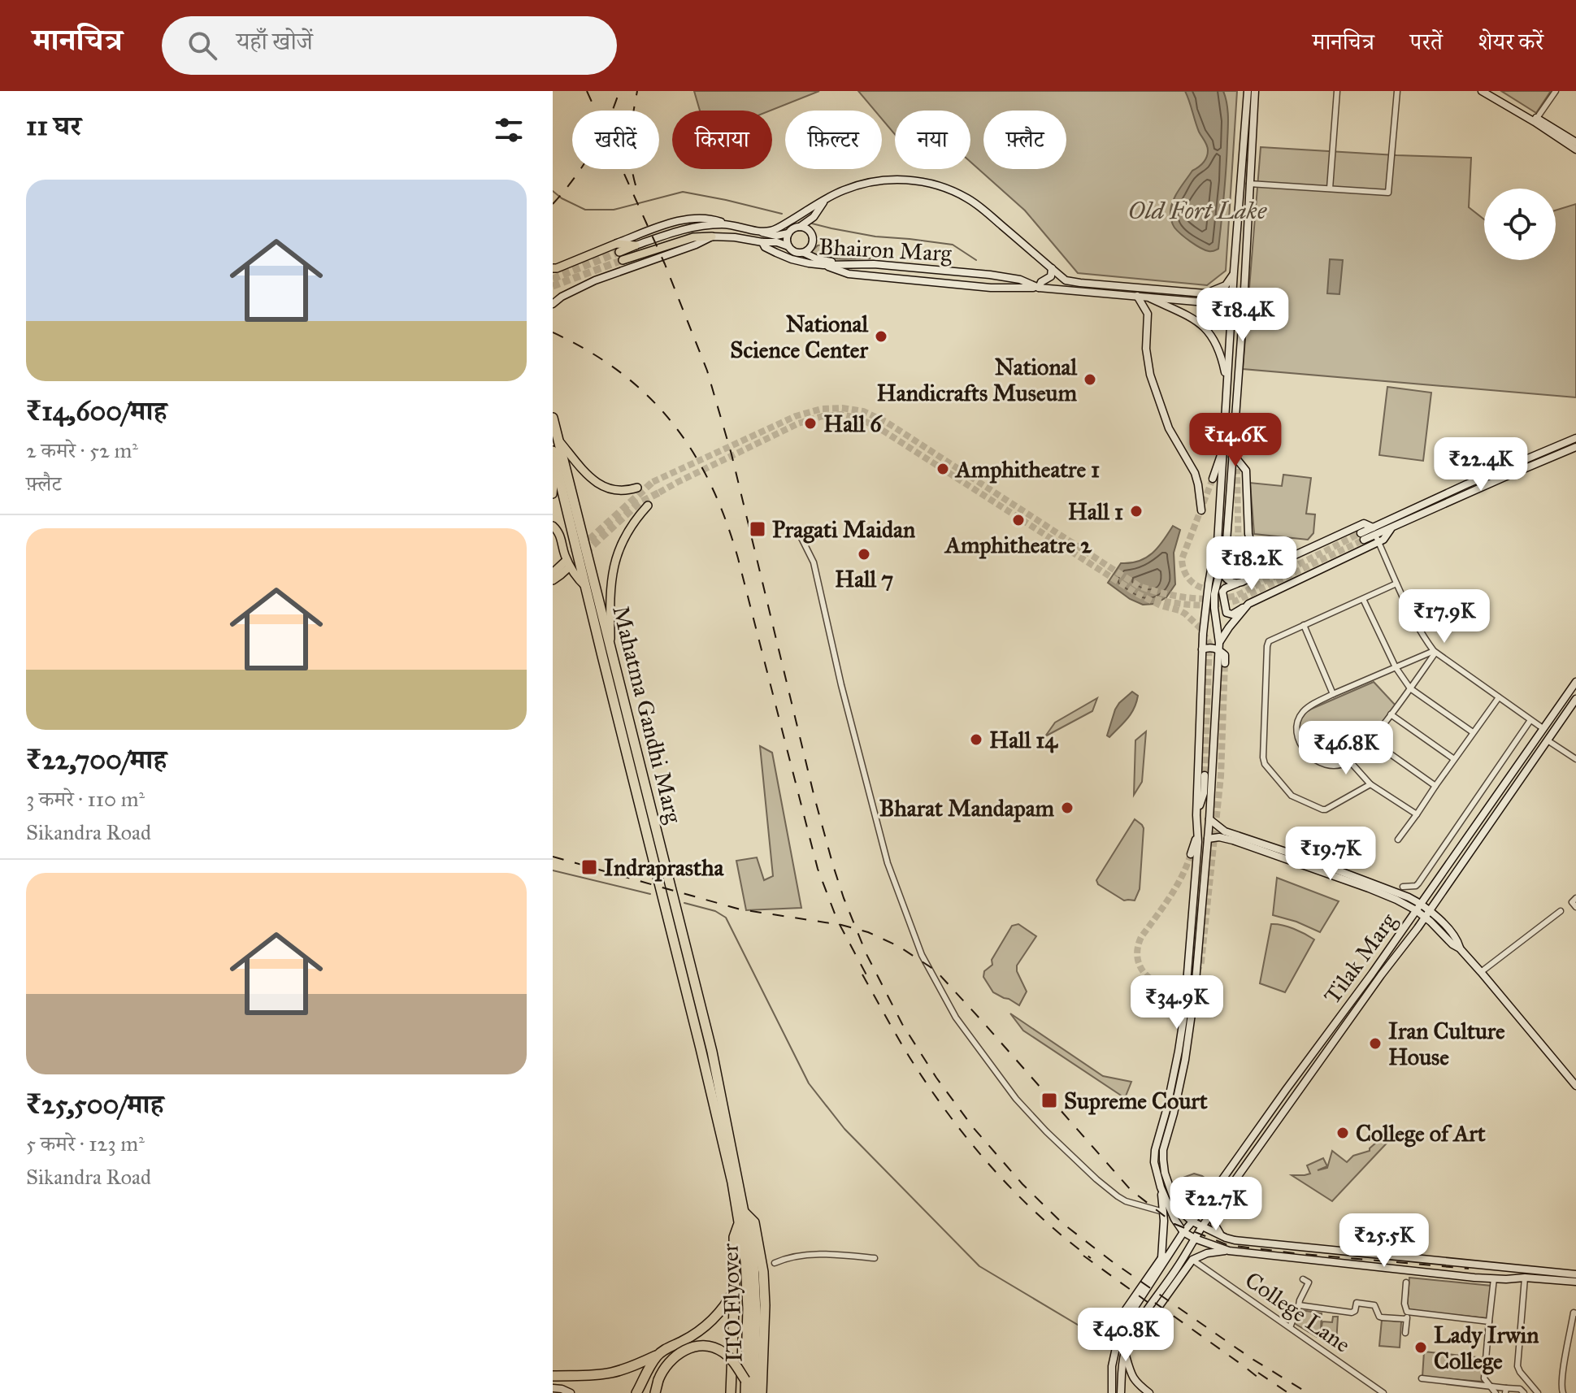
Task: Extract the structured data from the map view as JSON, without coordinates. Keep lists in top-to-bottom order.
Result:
{
  "streets": {
    "highway": ["Mahatma Gandhi Marg", "ITO Flyover"],
    "main road": ["Bhairon Marg", "Tilak Marg"],
    "street": ["College Lane"]
  },
  "crossings": [
    ["Mahatma Gandhi Marg", "ITO Flyover"]
  ],
  "water": ["Old Fort Lake"],
  "places": {
    "other": [
      "National Science Center",
      "National Handicrafts Museum",
      "Hall 6",
      "Amphitheatre 1",
      "Hall 1",
      "Amphitheatre 2",
      "Hall 7",
      "Hall 14",
      "Bharat Mandapam",
      "Iran Culture House",
      "College of Art",
      "Lady Irwin College"
    ],
    "transit": ["Pragati Maidan", "Indraprastha", "Supreme Court"]
  },
  "page": {
    "header": "मानचित्र",
    "search": "यहाँ खोजें",
    "nav": ["मानचित्र", "परतें", "शेयर करें"],
    "heading": "11 घर",
    "chip": [
      "खरीदें",
      "किराया",
      "फ़िल्टर",
      "नया",
      "फ़्लैट"
    ],
    "list": [
      {
        "name": "₹14,600/माह",
        "note": "2 कमरे · 52 m² · फ़्लैट"
      },
      {
        "name": "₹22,700/माह",
        "note": "3 कमरे · 110 m² · Sikandra Road"
      },
      {
        "name": "₹25,500/माह",
        "note": "5 कमरे · 123 m² · Sikandra Road"
      }
    ],
    "price": [
      "₹18.4K",
      "₹14.6K",
      "₹22.4K",
      "₹18.2K",
      "₹17.9K",
      "₹46.8K",
      "₹19.7K",
      "₹34.9K",
      "₹22.7K",
      "₹25.5K",
      "₹40.8K"
    ]
  }
}
